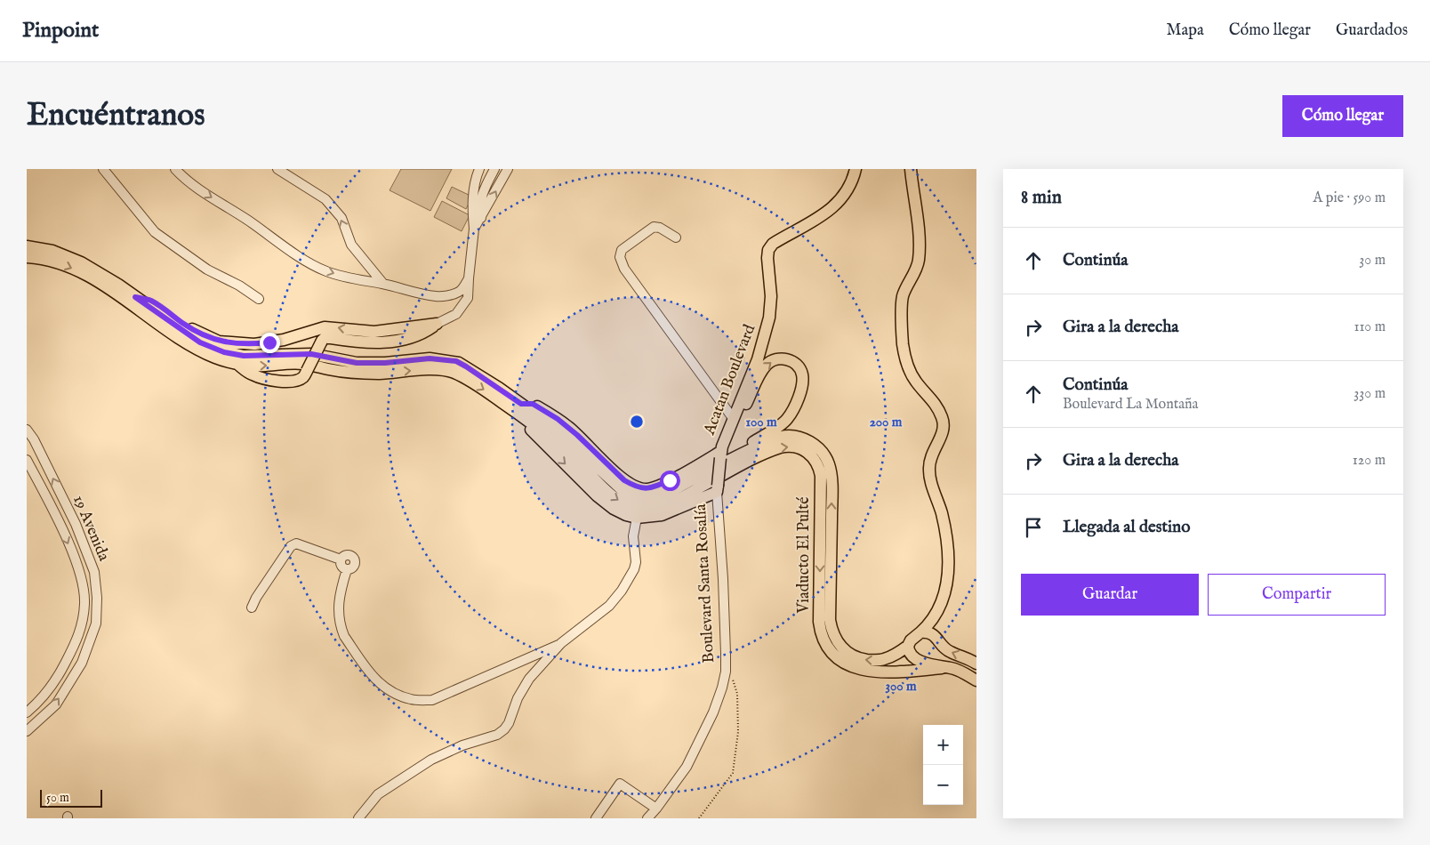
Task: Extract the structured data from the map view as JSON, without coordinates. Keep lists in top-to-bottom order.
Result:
{
  "streets": {
    "main road": ["Acatan Boulevard", "Viaducto El Pulté"],
    "street": ["19 Avenida", "Boulevard Santa Rosalía"]
  },
  "crossings": [
    ["Viaducto El Pulté", "Boulevard Santa Rosalía"]
  ],
  "scale_bar": "50 m",
  "page": {
    "header": "Pinpoint",
    "nav": ["Mapa", "Cómo llegar", "Guardados"],
    "buttons": [
      "Cómo llegar",
      ["Guardar", "Compartir"]
    ],
    "title": "Encuéntranos",
    "heading": ["8 min", "A pie · 590 m"],
    "list": [
      ["Continúa", "30 m"],
      ["Gira a la derecha", "110 m"],
      ["Continúa", "Boulevard La Montaña", "330 m"],
      ["Gira a la derecha", "120 m"],
      "Llegada al destino"
    ],
    "map_buttons": ["+", "−"],
    "scale": "50 m"
  },
  "rings": ["100 m", "200 m", "300 m"]
}
